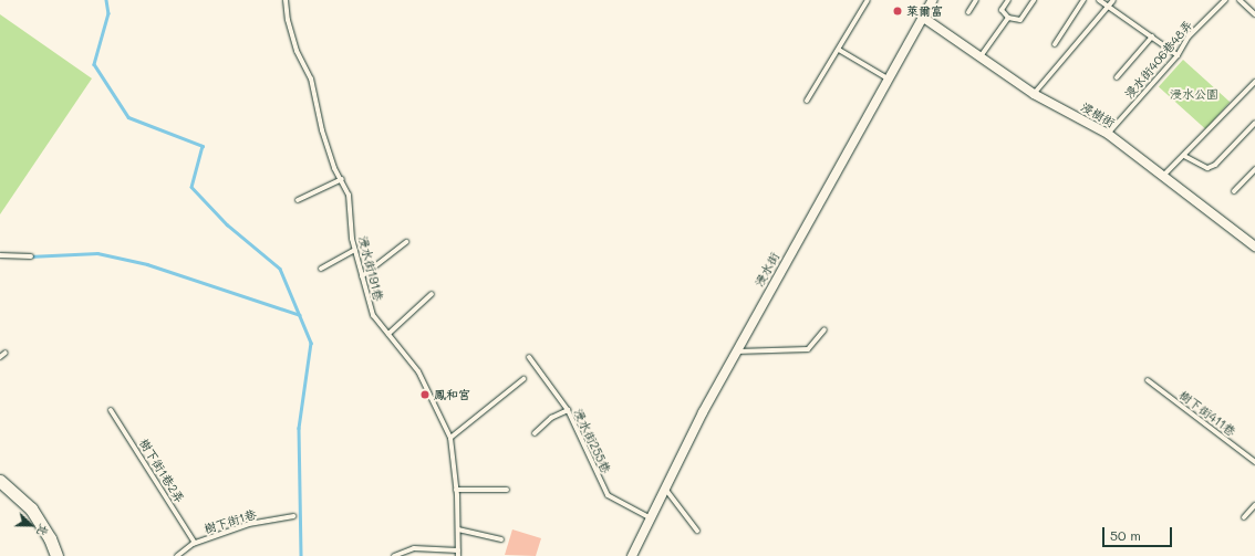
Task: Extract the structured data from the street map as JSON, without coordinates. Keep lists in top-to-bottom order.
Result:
{
  "streets": {
    "street": ["浸樹街", "浸水街"],
    "lane": [
      "浸水街406巷48弄",
      "浸水街191巷",
      "樹下街411巷",
      "浸水街255巷",
      "樹下街1巷2弄",
      "樹下街1巷"
    ]
  },
  "crossings": [
    ["浸水街406巷48弄", "浸樹街"],
    ["浸樹街", "浸水街"],
    ["浸水街", "浸水街255巷"],
    ["樹下街1巷2弄", "樹下街1巷"]
  ],
  "parks": ["浸水公園"],
  "places": ["萊爾富", "鳳和宮"],
  "scale_bar": "50 m",
  "north": "right"
}
